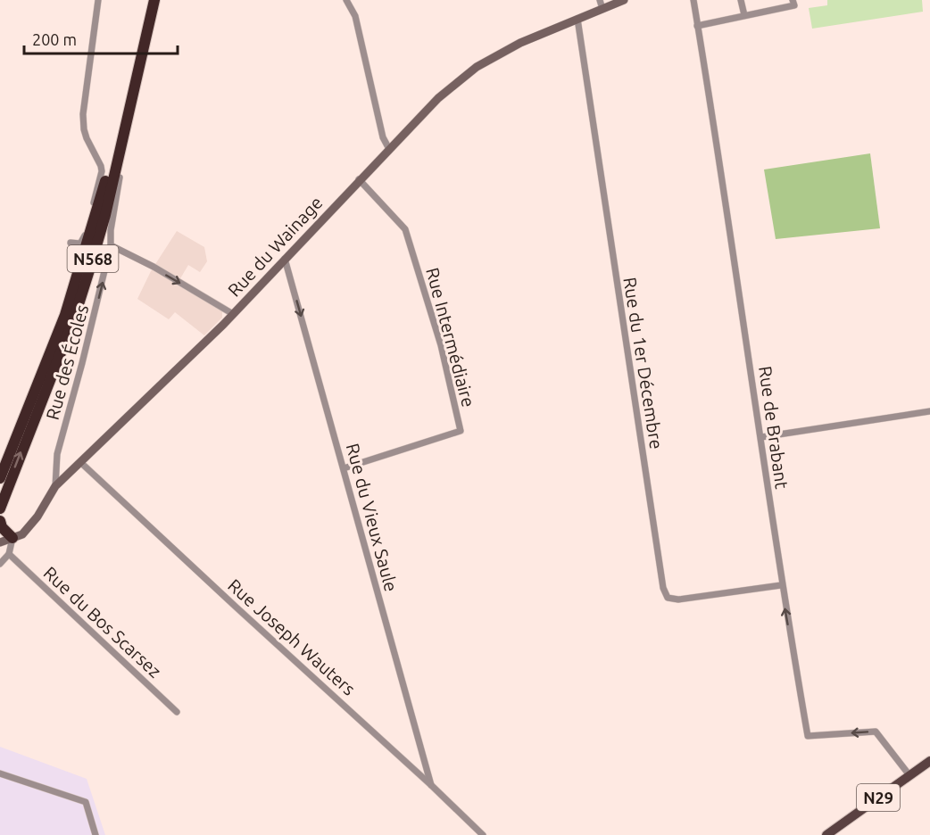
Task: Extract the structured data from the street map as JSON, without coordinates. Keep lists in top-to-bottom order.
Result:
{
  "streets": {
    "highway": ["N568"],
    "main road": ["N29"],
    "street": [
      "Rue du Wainage",
      "Rue Intermédiaire",
      "Rue des Écoles",
      "Rue du 1er Décembre",
      "Rue de Brabant",
      "Rue du Vieux Saule",
      "Rue du Bos Scarsez",
      "Rue Joseph Wauters"
    ]
  },
  "crossings": [
    ["Rue du Wainage", "Rue Intermédiaire"],
    ["Rue du Wainage", "Rue des Écoles"],
    ["Rue du Wainage", "Rue du 1er Décembre"],
    ["Rue du Wainage", "Rue du Vieux Saule"],
    ["Rue du Wainage", "Rue Joseph Wauters"],
    ["Rue Intermédiaire", "Rue du Vieux Saule"],
    ["Rue du 1er Décembre", "Rue de Brabant"],
    ["Rue de Brabant", "N29"],
    ["Rue du Vieux Saule", "Rue Joseph Wauters"]
  ],
  "one_way": ["Rue des Écoles", "Rue du Vieux Saule"],
  "scale_bar": "200 m"
}
